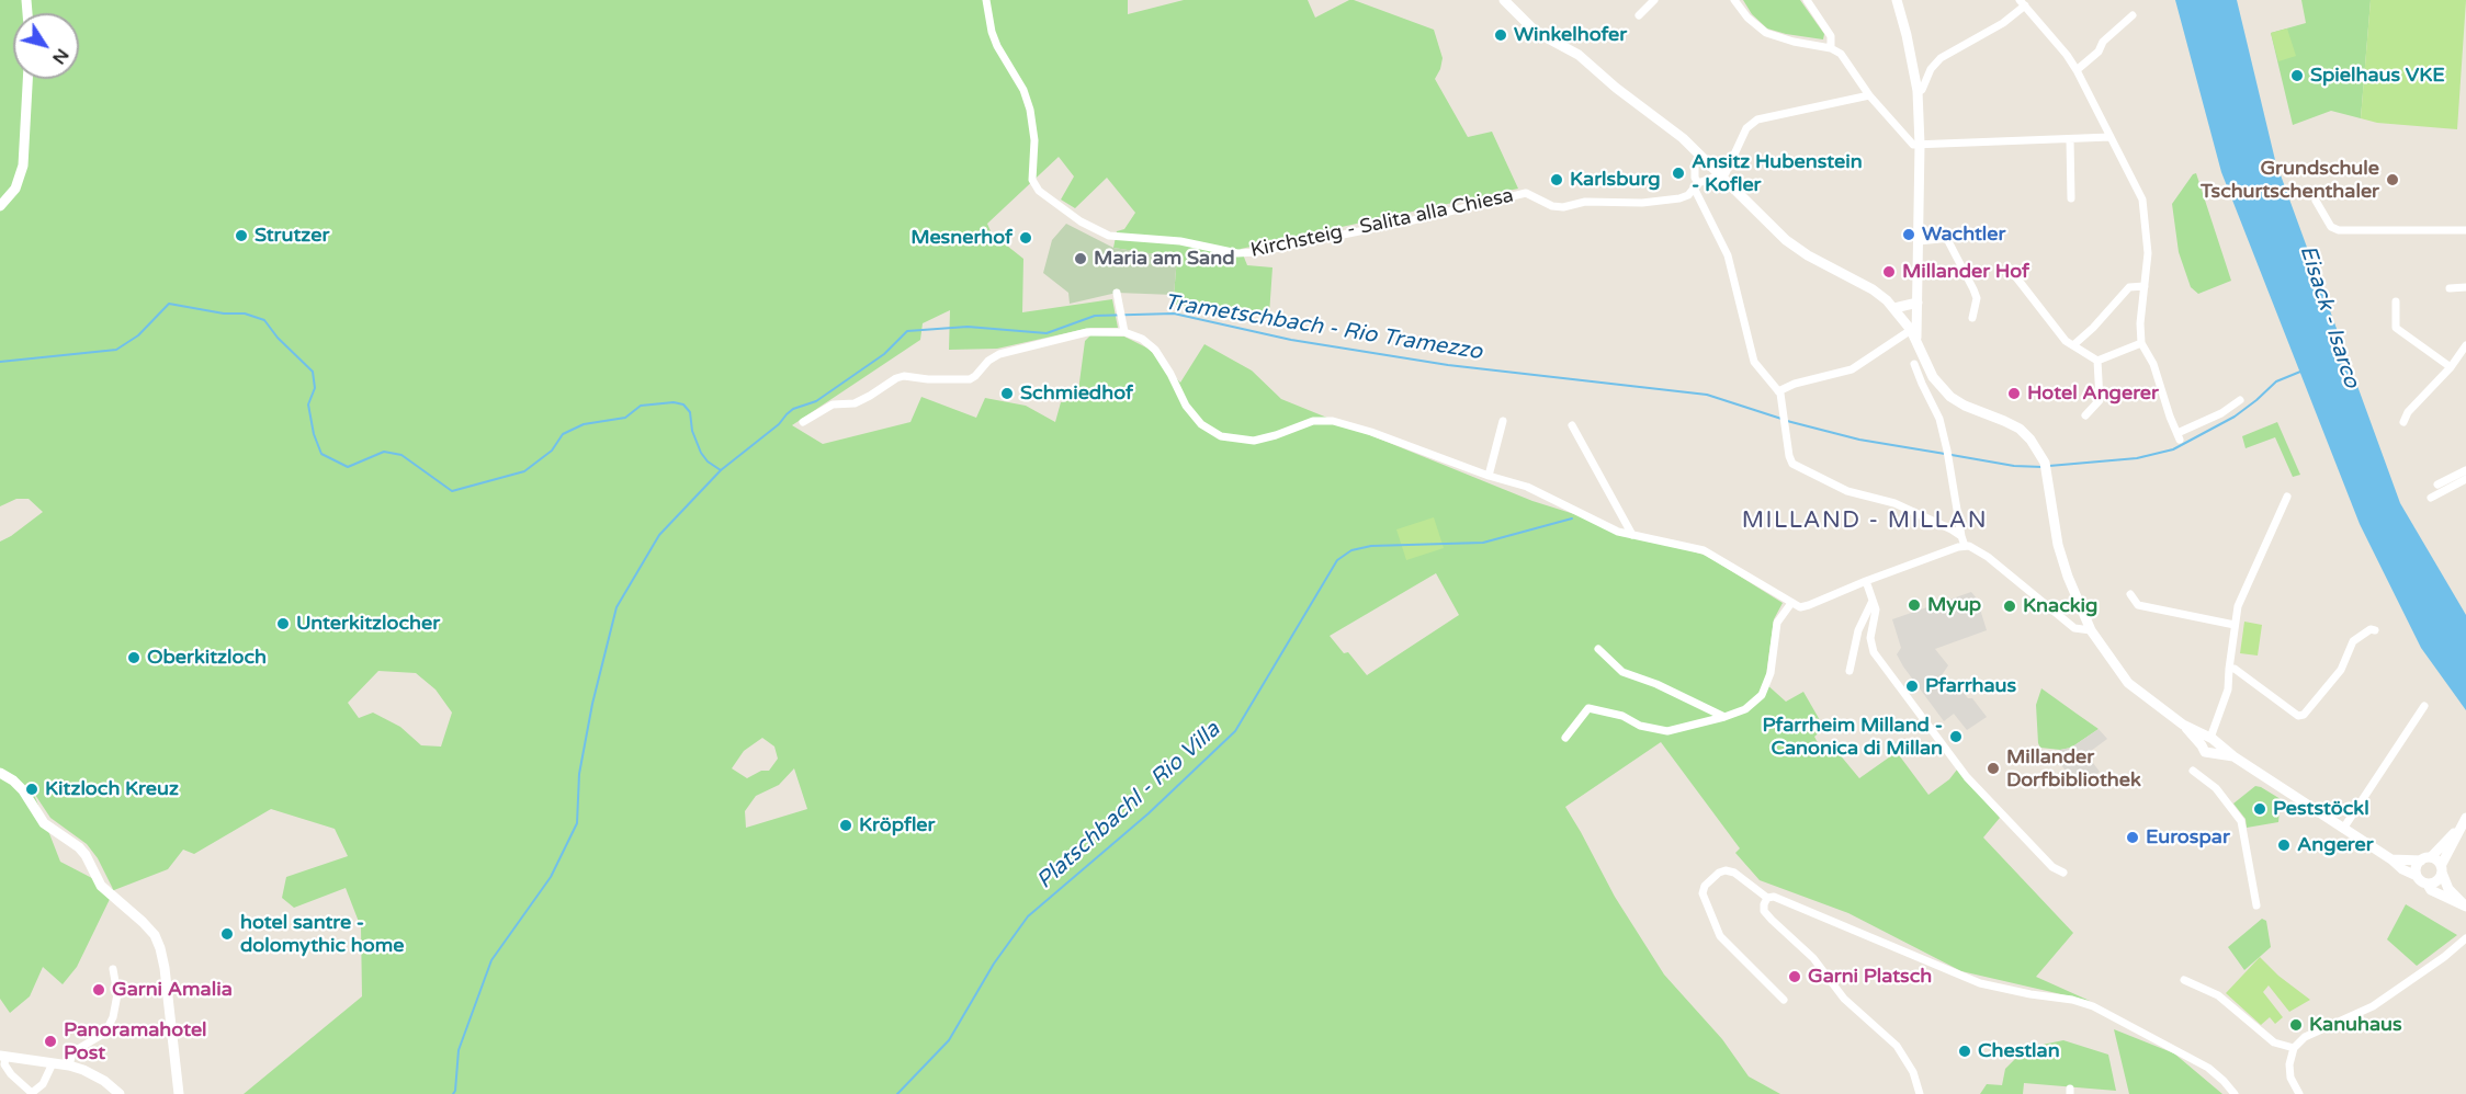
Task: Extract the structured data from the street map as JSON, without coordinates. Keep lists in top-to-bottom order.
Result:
{
  "streets": {
    "street": ["Kirchsteig - Salita alla Chiesa"]
  },
  "districts": ["MILLAND - MILLAN"],
  "water": ["Eisack - Isarco", "Trametschbach - Rio Tramezzo", "Platschbachl - Rio Villa"],
  "places": [
    "Winkelhofer",
    "Spielhaus VKE",
    "Ansitz Hubenstein - Kofler",
    "Karlsburg",
    "Grundschule Tschurtschenthaler",
    "Wachtler",
    "Strutzer",
    "Mesnerhof",
    "Maria am Sand",
    "Millander Hof",
    "Schmiedhof",
    "Hotel Angerer",
    "Myup",
    "Knackig",
    "Unterkitzlocher",
    "Oberkitzloch",
    "Pfarrhaus",
    "Pfarrheim Milland - Canonica di Millan",
    "Millander Dorfbibliothek",
    "Kitzloch Kreuz",
    "Peststöckl",
    "Kröpfler",
    "Eurospar",
    "Angerer",
    "hotel santre - dolomythic home",
    "Garni Platsch",
    "Garni Amalia",
    "Kanuhaus",
    "Panoramahotel Post",
    "Chestlan"
  ],
  "north": "bottom right"
}
